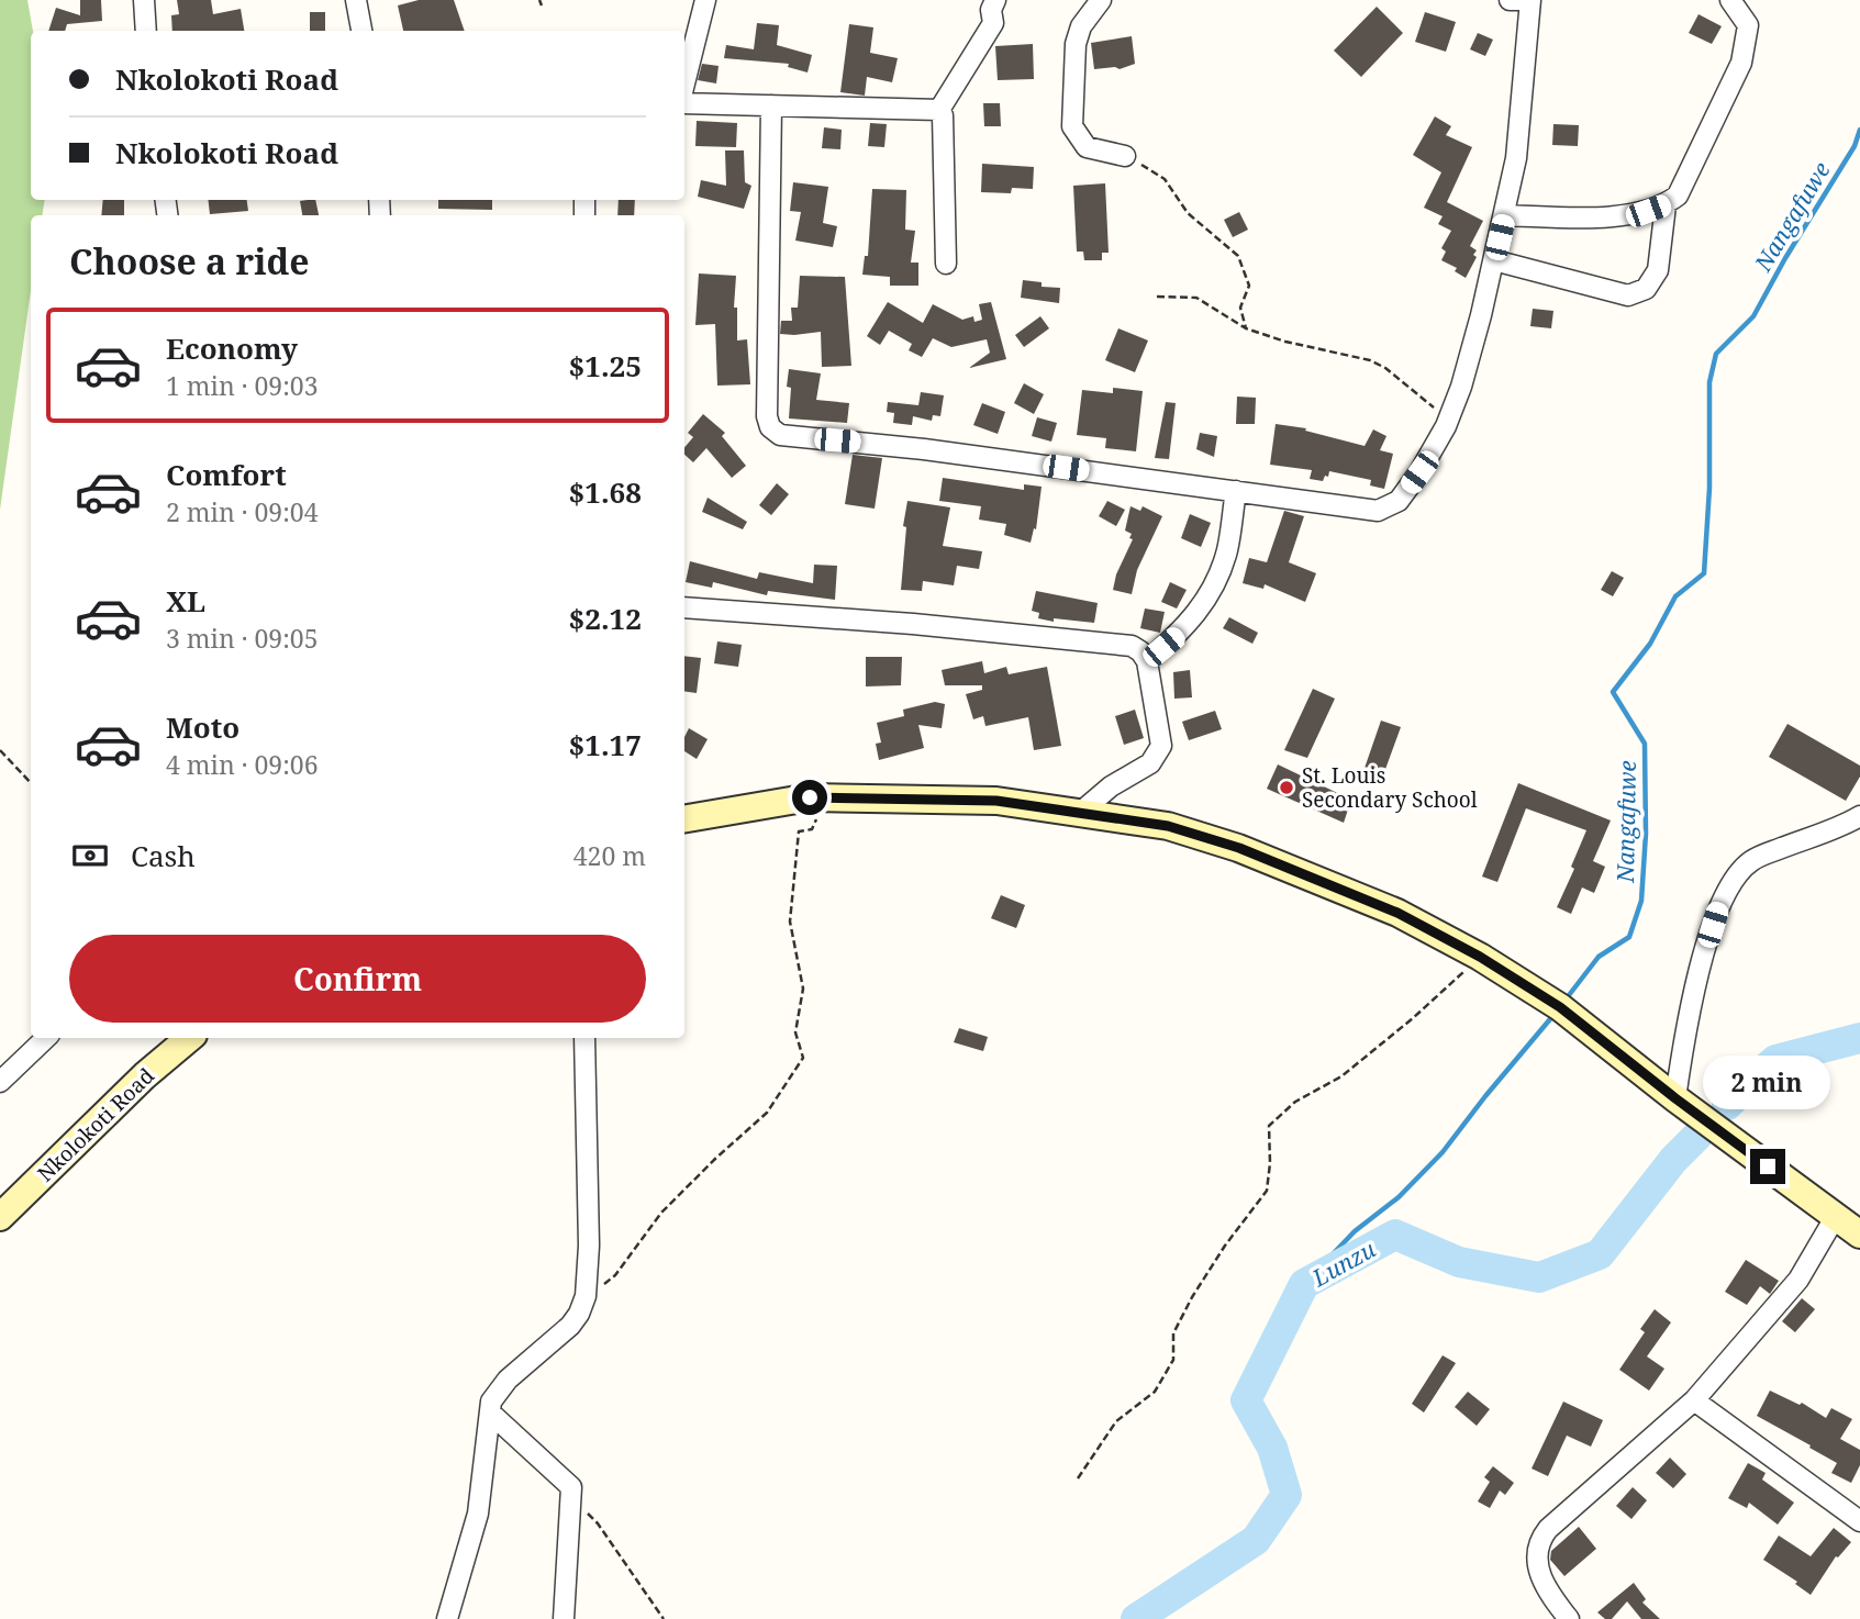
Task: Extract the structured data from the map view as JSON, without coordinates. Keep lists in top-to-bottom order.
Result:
{
  "streets": {
    "main road": ["Nkolokoti Road"]
  },
  "water": ["Nangafuwe", "Lunzu"],
  "places": ["St. Louis Secondary School"],
  "page": {
    "banner": ["Nkolokoti Road", "Nkolokoti Road"],
    "heading": "Choose a ride",
    "list": [
      {
        "name": "Economy",
        "note": "1 min · 09:03",
        "value": "$1.25"
      },
      {
        "name": "Comfort",
        "note": "2 min · 09:04",
        "value": "$1.68"
      },
      {
        "name": "XL",
        "note": "3 min · 09:05",
        "value": "$2.12"
      },
      {
        "name": "Moto",
        "note": "4 min · 09:06",
        "value": "$1.17"
      }
    ],
    "pay": ["Cash", "420 m"],
    "buttons": "Confirm",
    "bubble": "2 min"
  }
}
